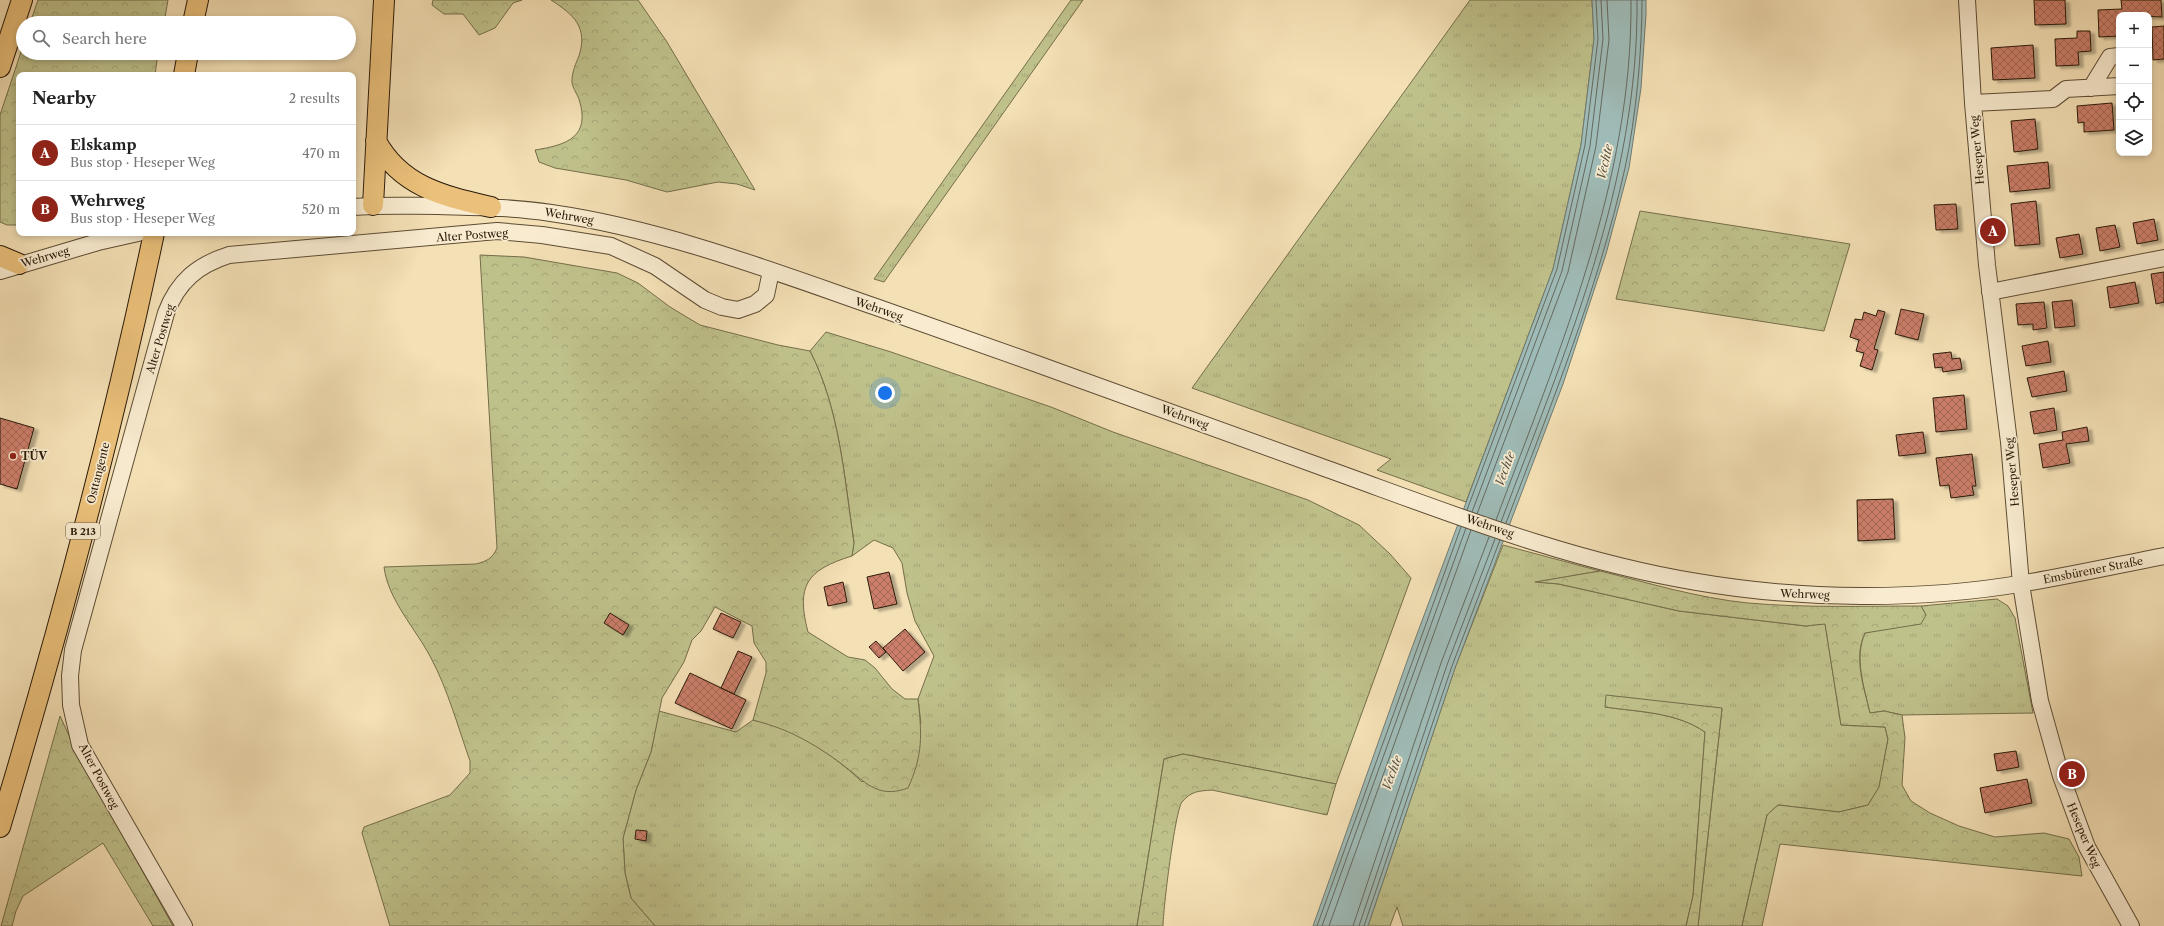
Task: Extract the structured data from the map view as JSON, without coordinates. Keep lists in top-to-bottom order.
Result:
{
  "streets": {
    "main road": ["Osttangente", "B 213"],
    "street": [
      "Heseper Weg",
      "Wehrweg",
      "Alter Postweg",
      "Emsbürener Straße"
    ]
  },
  "crossings": [
    ["Heseper Weg", "Wehrweg"],
    ["Heseper Weg", "Emsbürener Straße"],
    ["Wehrweg", "Alter Postweg"],
    ["Wehrweg", "Emsbürener Straße"]
  ],
  "water": ["Vechte"],
  "places": ["TÜV"],
  "page": {
    "map_buttons": ["+", "−"],
    "search": "Search here",
    "heading": ["Nearby", "2 results"],
    "list": [
      {
        "mark": "A",
        "name": "Elskamp",
        "note": "Bus stop · Heseper Weg",
        "value": "470 m"
      },
      {
        "mark": "B",
        "name": "Wehrweg",
        "note": "Bus stop · Heseper Weg",
        "value": "520 m"
      }
    ],
    "pins": ["A", "B"]
  }
}
